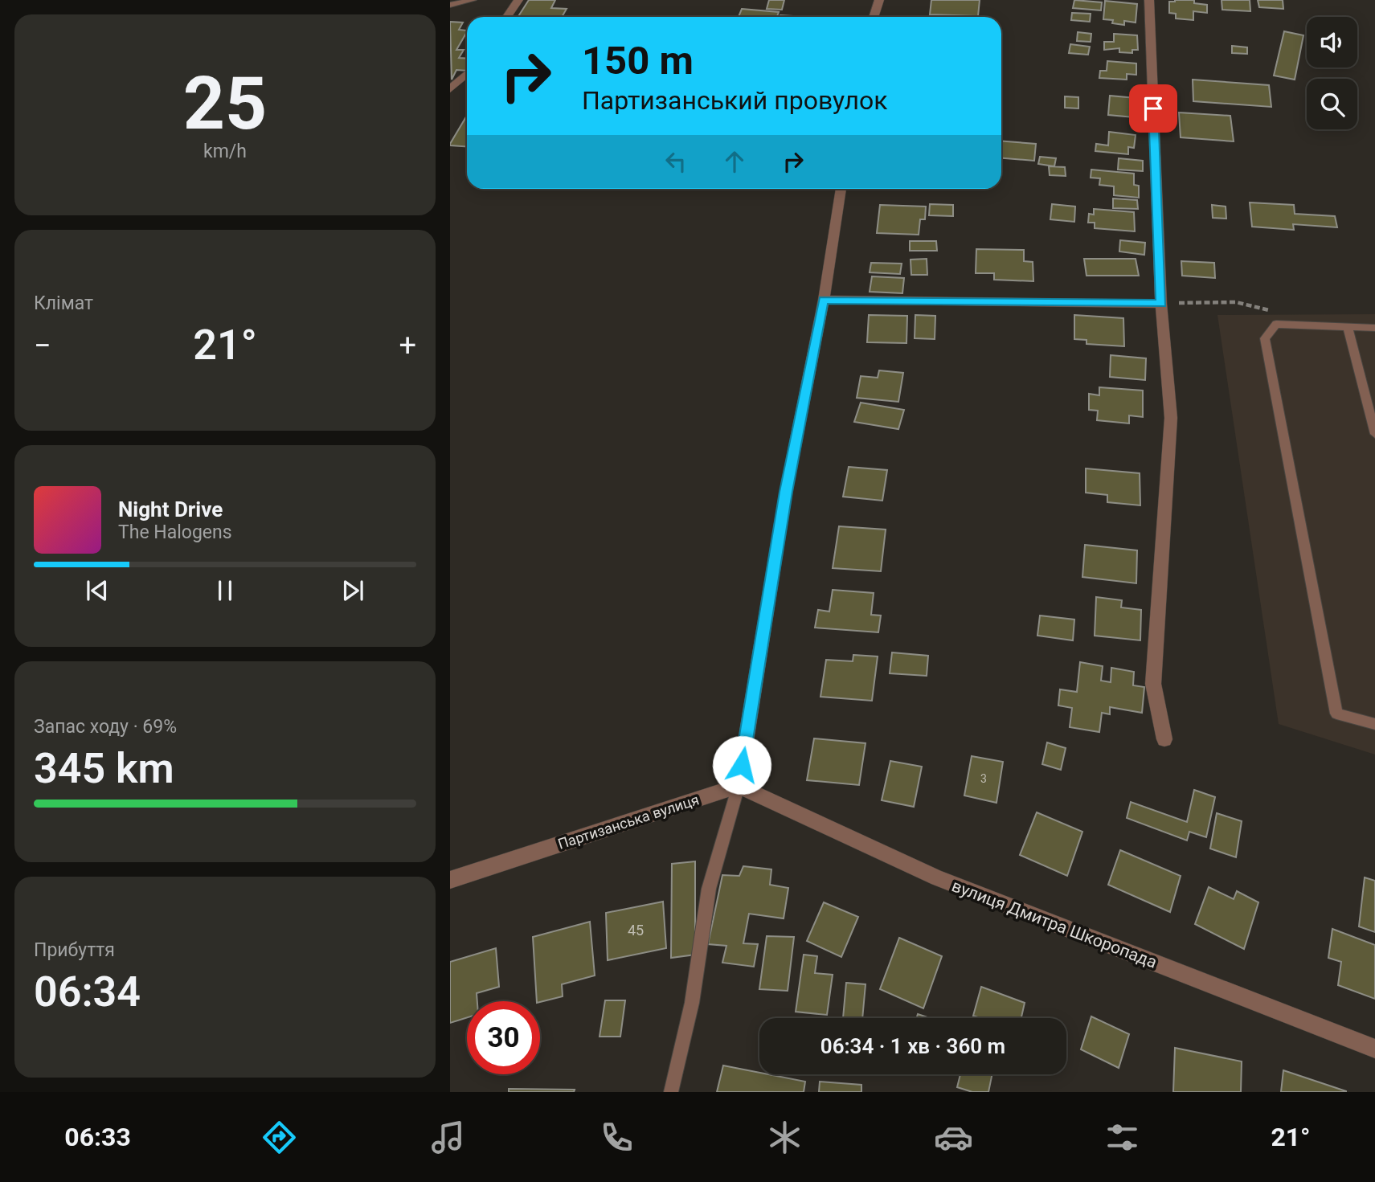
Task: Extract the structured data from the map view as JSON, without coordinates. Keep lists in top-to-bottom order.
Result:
{
  "streets": {
    "street": ["Партизанська вулиця", "вулиця Дмитра Шкоропада"]
  },
  "crossings": [
    ["Партизанська вулиця", "вулиця Дмитра Шкоропада"]
  ],
  "house_numbers": ["3", "45"],
  "page": {
    "tile": [
      ["25", "km/h"],
      "Клімат",
      ["Запас ходу · 69%", "345 km"],
      ["Прибуття", "06:34"]
    ],
    "turn": ["150 m", "Партизанський провулок"],
    "heat": ["−", "21°", "+"],
    "song": ["Night Drive", "The Halogens"],
    "limit": "30",
    "trip": "06:34 · 1 хв · 360 m",
    "tabs": ["06:33", "21°"]
  }
}
